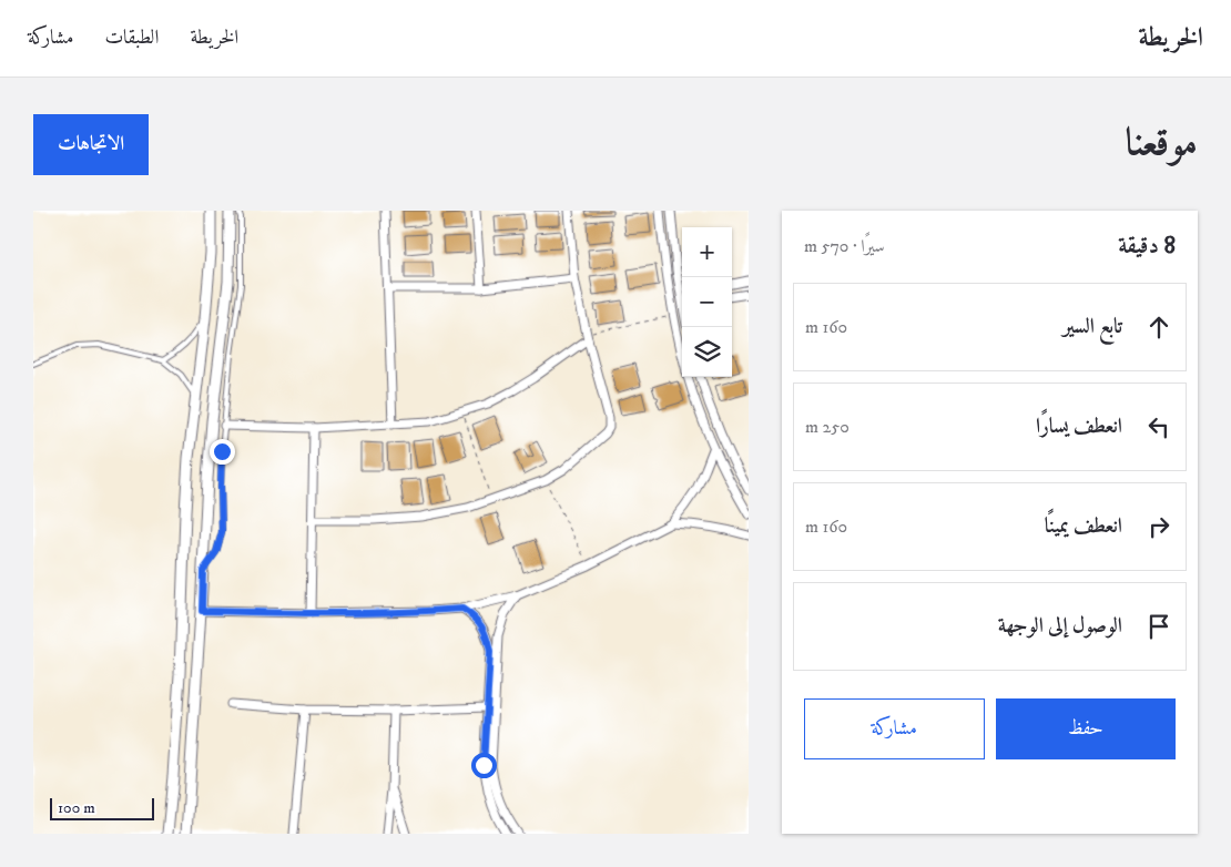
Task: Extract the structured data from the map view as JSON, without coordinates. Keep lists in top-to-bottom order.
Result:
{
  "scale_bar": "100 m",
  "page": {
    "header": "الخريطة",
    "nav": ["الخريطة", "الطبقات", "مشاركة"],
    "title": "موقعنا",
    "buttons": [
      "الاتجاهات",
      ["حفظ", "مشاركة"]
    ],
    "heading": ["8 دقيقة", "سيرًا · 570 m"],
    "map_buttons": ["+", "−"],
    "list": [
      ["تابع السير", "160 m"],
      ["انعطف يسارًا", "250 m"],
      ["انعطف يمينًا", "160 m"],
      "الوصول إلى الوجهة"
    ],
    "scale": "100 m"
  }
}
